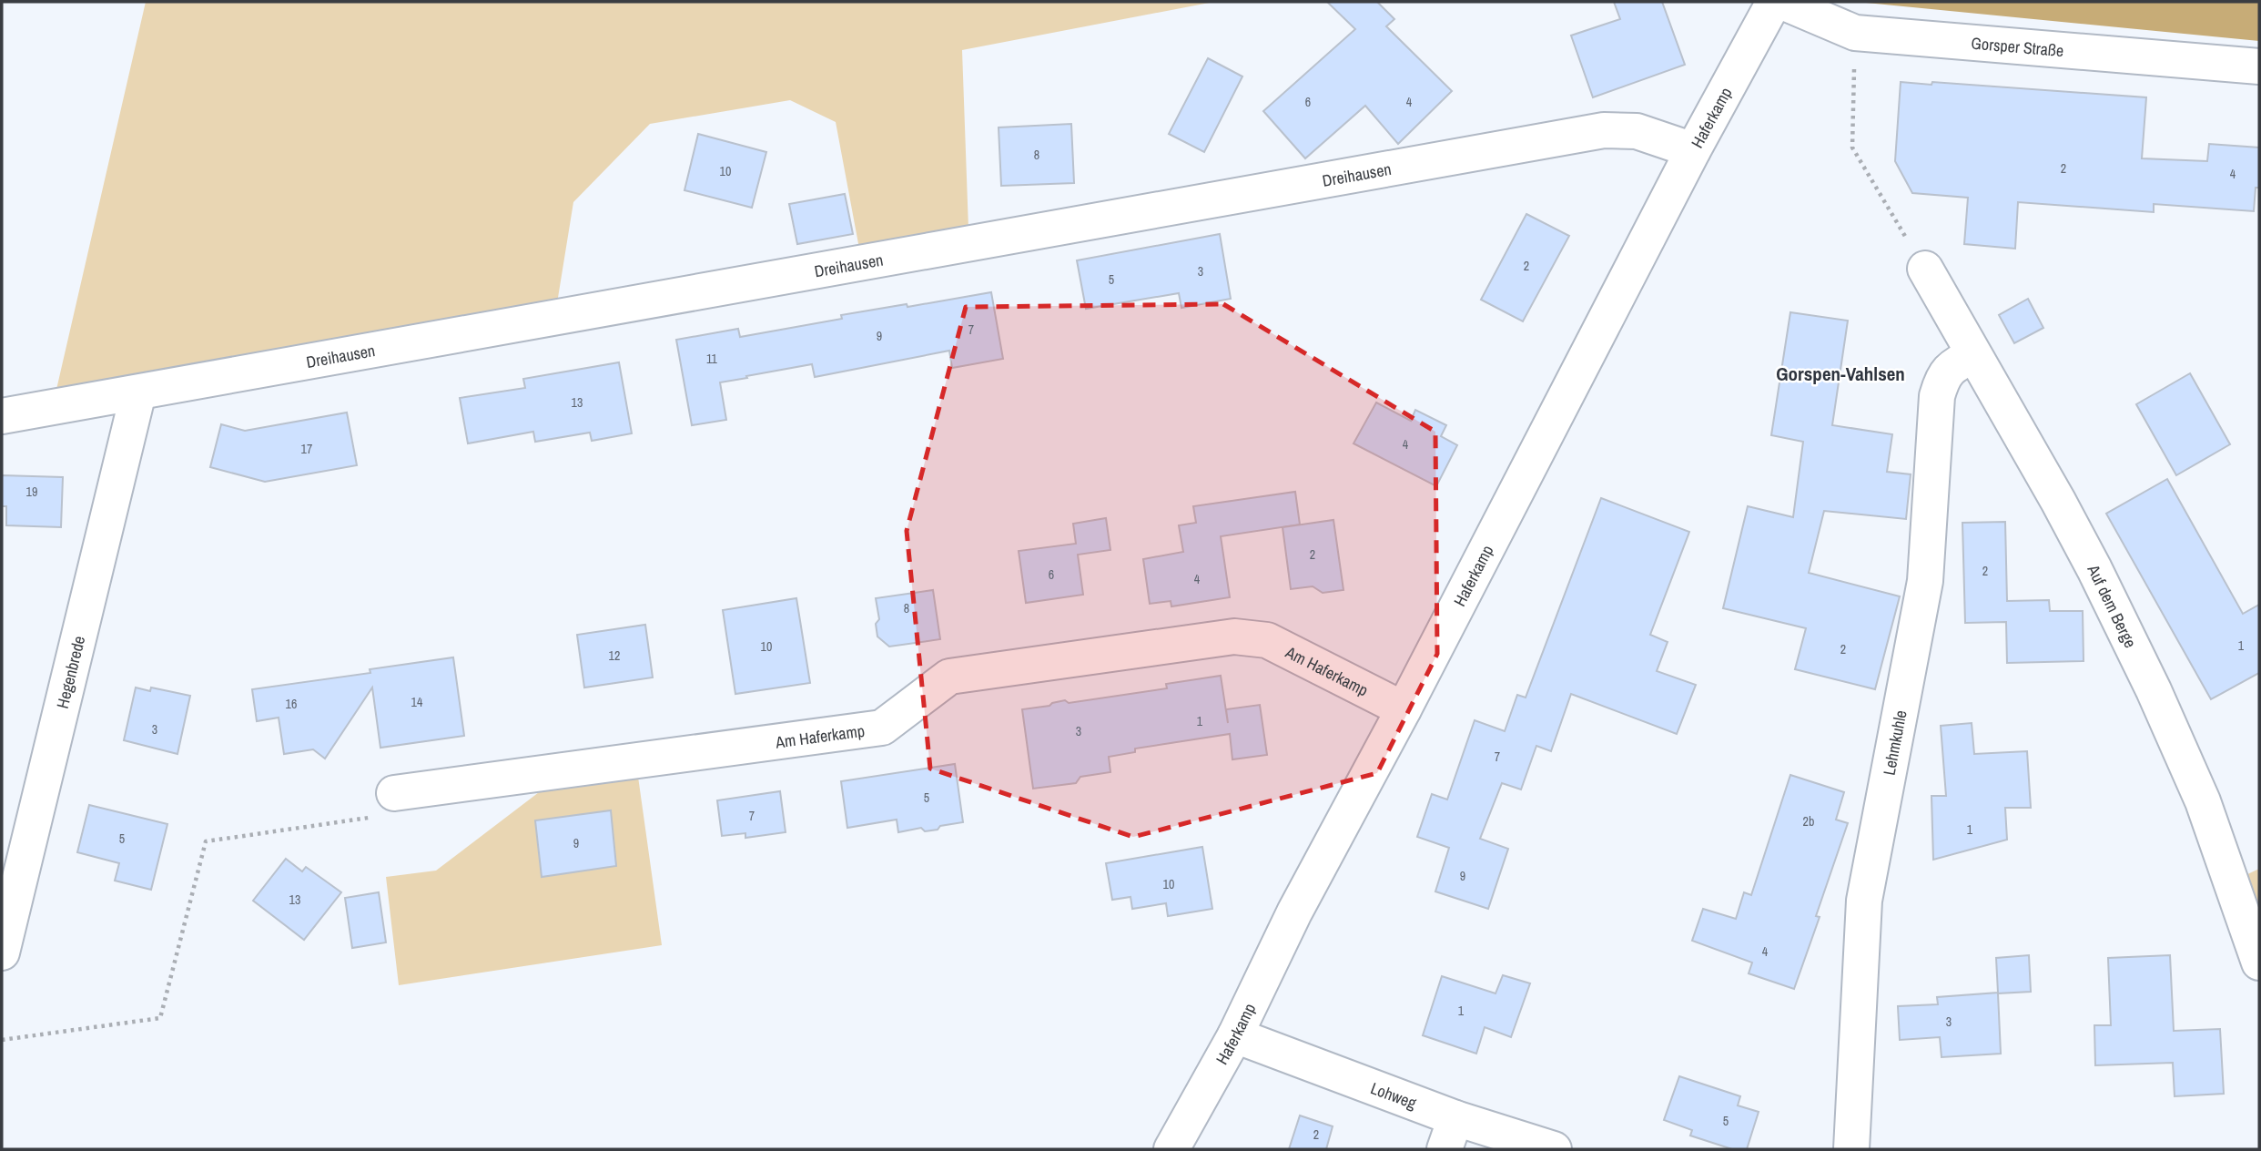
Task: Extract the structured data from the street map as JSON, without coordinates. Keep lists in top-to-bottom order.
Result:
{
  "streets": {
    "street": [
      "Gorsper Straße",
      "Haferkamp",
      "Dreihausen",
      "Auf dem Berge",
      "Am Haferkamp",
      "Hegenbrede",
      "Lehmkuhle",
      "Lohweg"
    ]
  },
  "crossings": [
    ["Haferkamp", "Dreihausen"],
    ["Haferkamp", "Am Haferkamp"],
    ["Haferkamp", "Lohweg"],
    ["Dreihausen", "Hegenbrede"],
    ["Auf dem Berge", "Lehmkuhle"]
  ],
  "districts": ["Gorspen-Vahlsen"],
  "house_numbers": [
    "6",
    "4",
    "8",
    "2",
    "10",
    "4",
    "2",
    "3",
    "5",
    "7",
    "9",
    "11",
    "13",
    "4",
    "17",
    "19",
    "2",
    "2",
    "6",
    "4",
    "8",
    "1",
    "10",
    "2",
    "12",
    "14",
    "16",
    "1",
    "3",
    "3",
    "7",
    "5",
    "7",
    "2b",
    "1",
    "5",
    "9",
    "9",
    "10",
    "13",
    "4",
    "1",
    "3",
    "5",
    "2"
  ]
}
